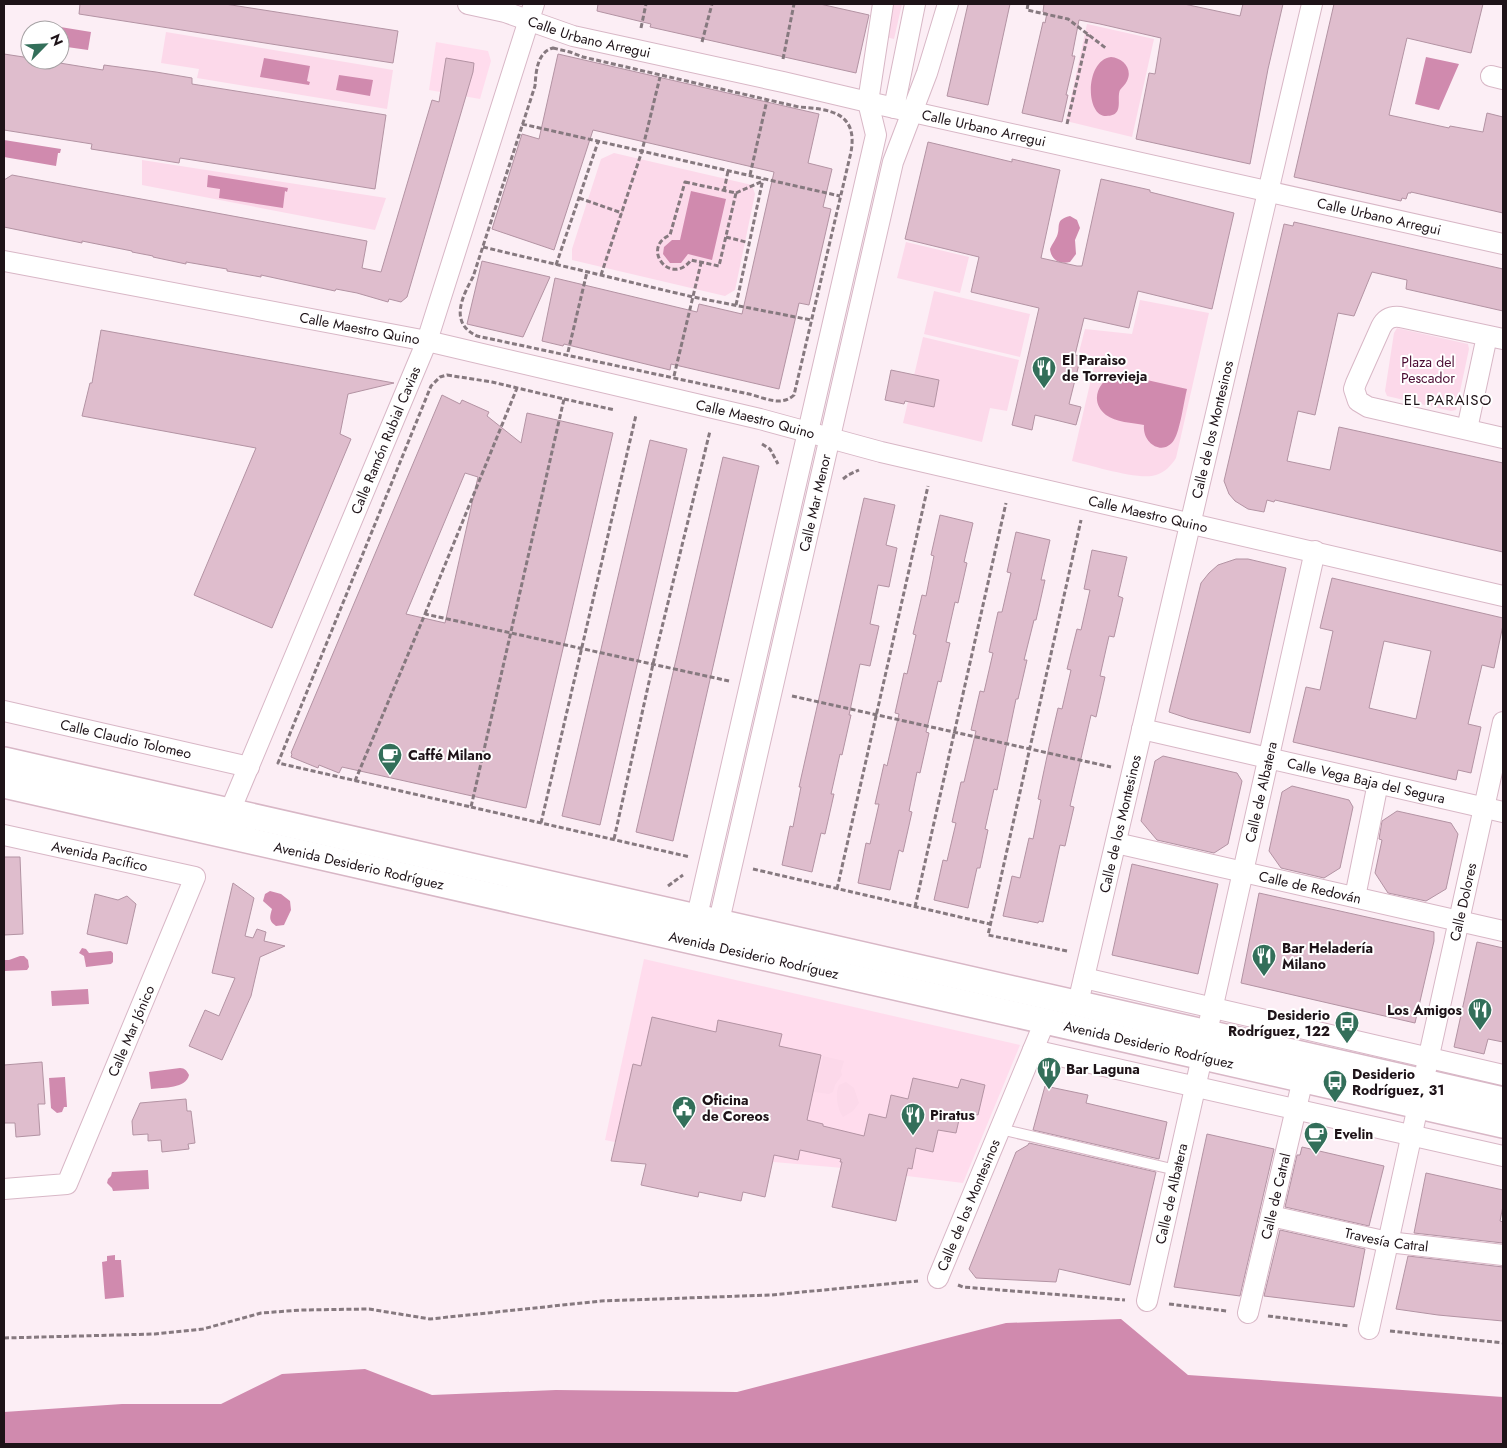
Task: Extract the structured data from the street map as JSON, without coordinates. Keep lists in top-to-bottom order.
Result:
{
  "streets": {
    "street": [
      "Calle Urbano Arregui",
      "Calle Maestro Quino",
      "Calle de los Montesinos",
      "Calle Ramón Rubial Cavias",
      "Calle Mar Menor",
      "Calle Claudio Tolomeo",
      "Calle Vega Baja del Segura",
      "Calle de Albatera",
      "Avenida Pacífico",
      "Avenida Desiderio Rodríguez",
      "Calle de Redován",
      "Calle Dolores",
      "Calle Mar Jónico",
      "Calle de Catral",
      "Travesía Catral"
    ]
  },
  "crossings": [
    ["Calle Urbano Arregui", "Calle de los Montesinos"],
    ["Calle Urbano Arregui", "Calle Ramón Rubial Cavias"],
    ["Calle Urbano Arregui", "Calle Mar Menor"],
    ["Calle Maestro Quino", "Calle de los Montesinos"],
    ["Calle Maestro Quino", "Calle Ramón Rubial Cavias"],
    ["Calle Maestro Quino", "Calle Mar Menor"],
    ["Calle Maestro Quino", "Calle de Albatera"],
    ["Calle de los Montesinos", "Calle Vega Baja del Segura"],
    ["Calle de los Montesinos", "Avenida Desiderio Rodríguez"],
    ["Calle de los Montesinos", "Calle de Redován"],
    ["Calle Ramón Rubial Cavias", "Calle Claudio Tolomeo"],
    ["Calle Ramón Rubial Cavias", "Avenida Desiderio Rodríguez"],
    ["Calle Mar Menor", "Avenida Desiderio Rodríguez"],
    ["Calle Vega Baja del Segura", "Calle de Albatera"],
    ["Calle Vega Baja del Segura", "Calle Dolores"],
    ["Calle de Albatera", "Avenida Desiderio Rodríguez"],
    ["Calle de Albatera", "Calle de Redován"],
    ["Avenida Pacífico", "Calle Mar Jónico"],
    ["Avenida Desiderio Rodríguez", "Calle Dolores"],
    ["Avenida Desiderio Rodríguez", "Calle de Catral"],
    ["Calle de Redován", "Calle Dolores"],
    ["Calle de Catral", "Travesía Catral"]
  ],
  "districts": ["EL PARAISO"],
  "parks": ["Plaza del Pescador"],
  "places": {
    "restaurant": [
      "El Paraìso de Torrevieja",
      "Bar Heladería Milano",
      "Los Amigos",
      "Bar Laguna",
      "Piratus"
    ],
    "cafe": ["Caffé Milano", "Evelin"],
    "bus stop": ["Desiderio Rodríguez, 122", "Desiderio Rodríguez, 31"],
    "public building": ["Oficina de Coreos"]
  },
  "north": "top right"
}
